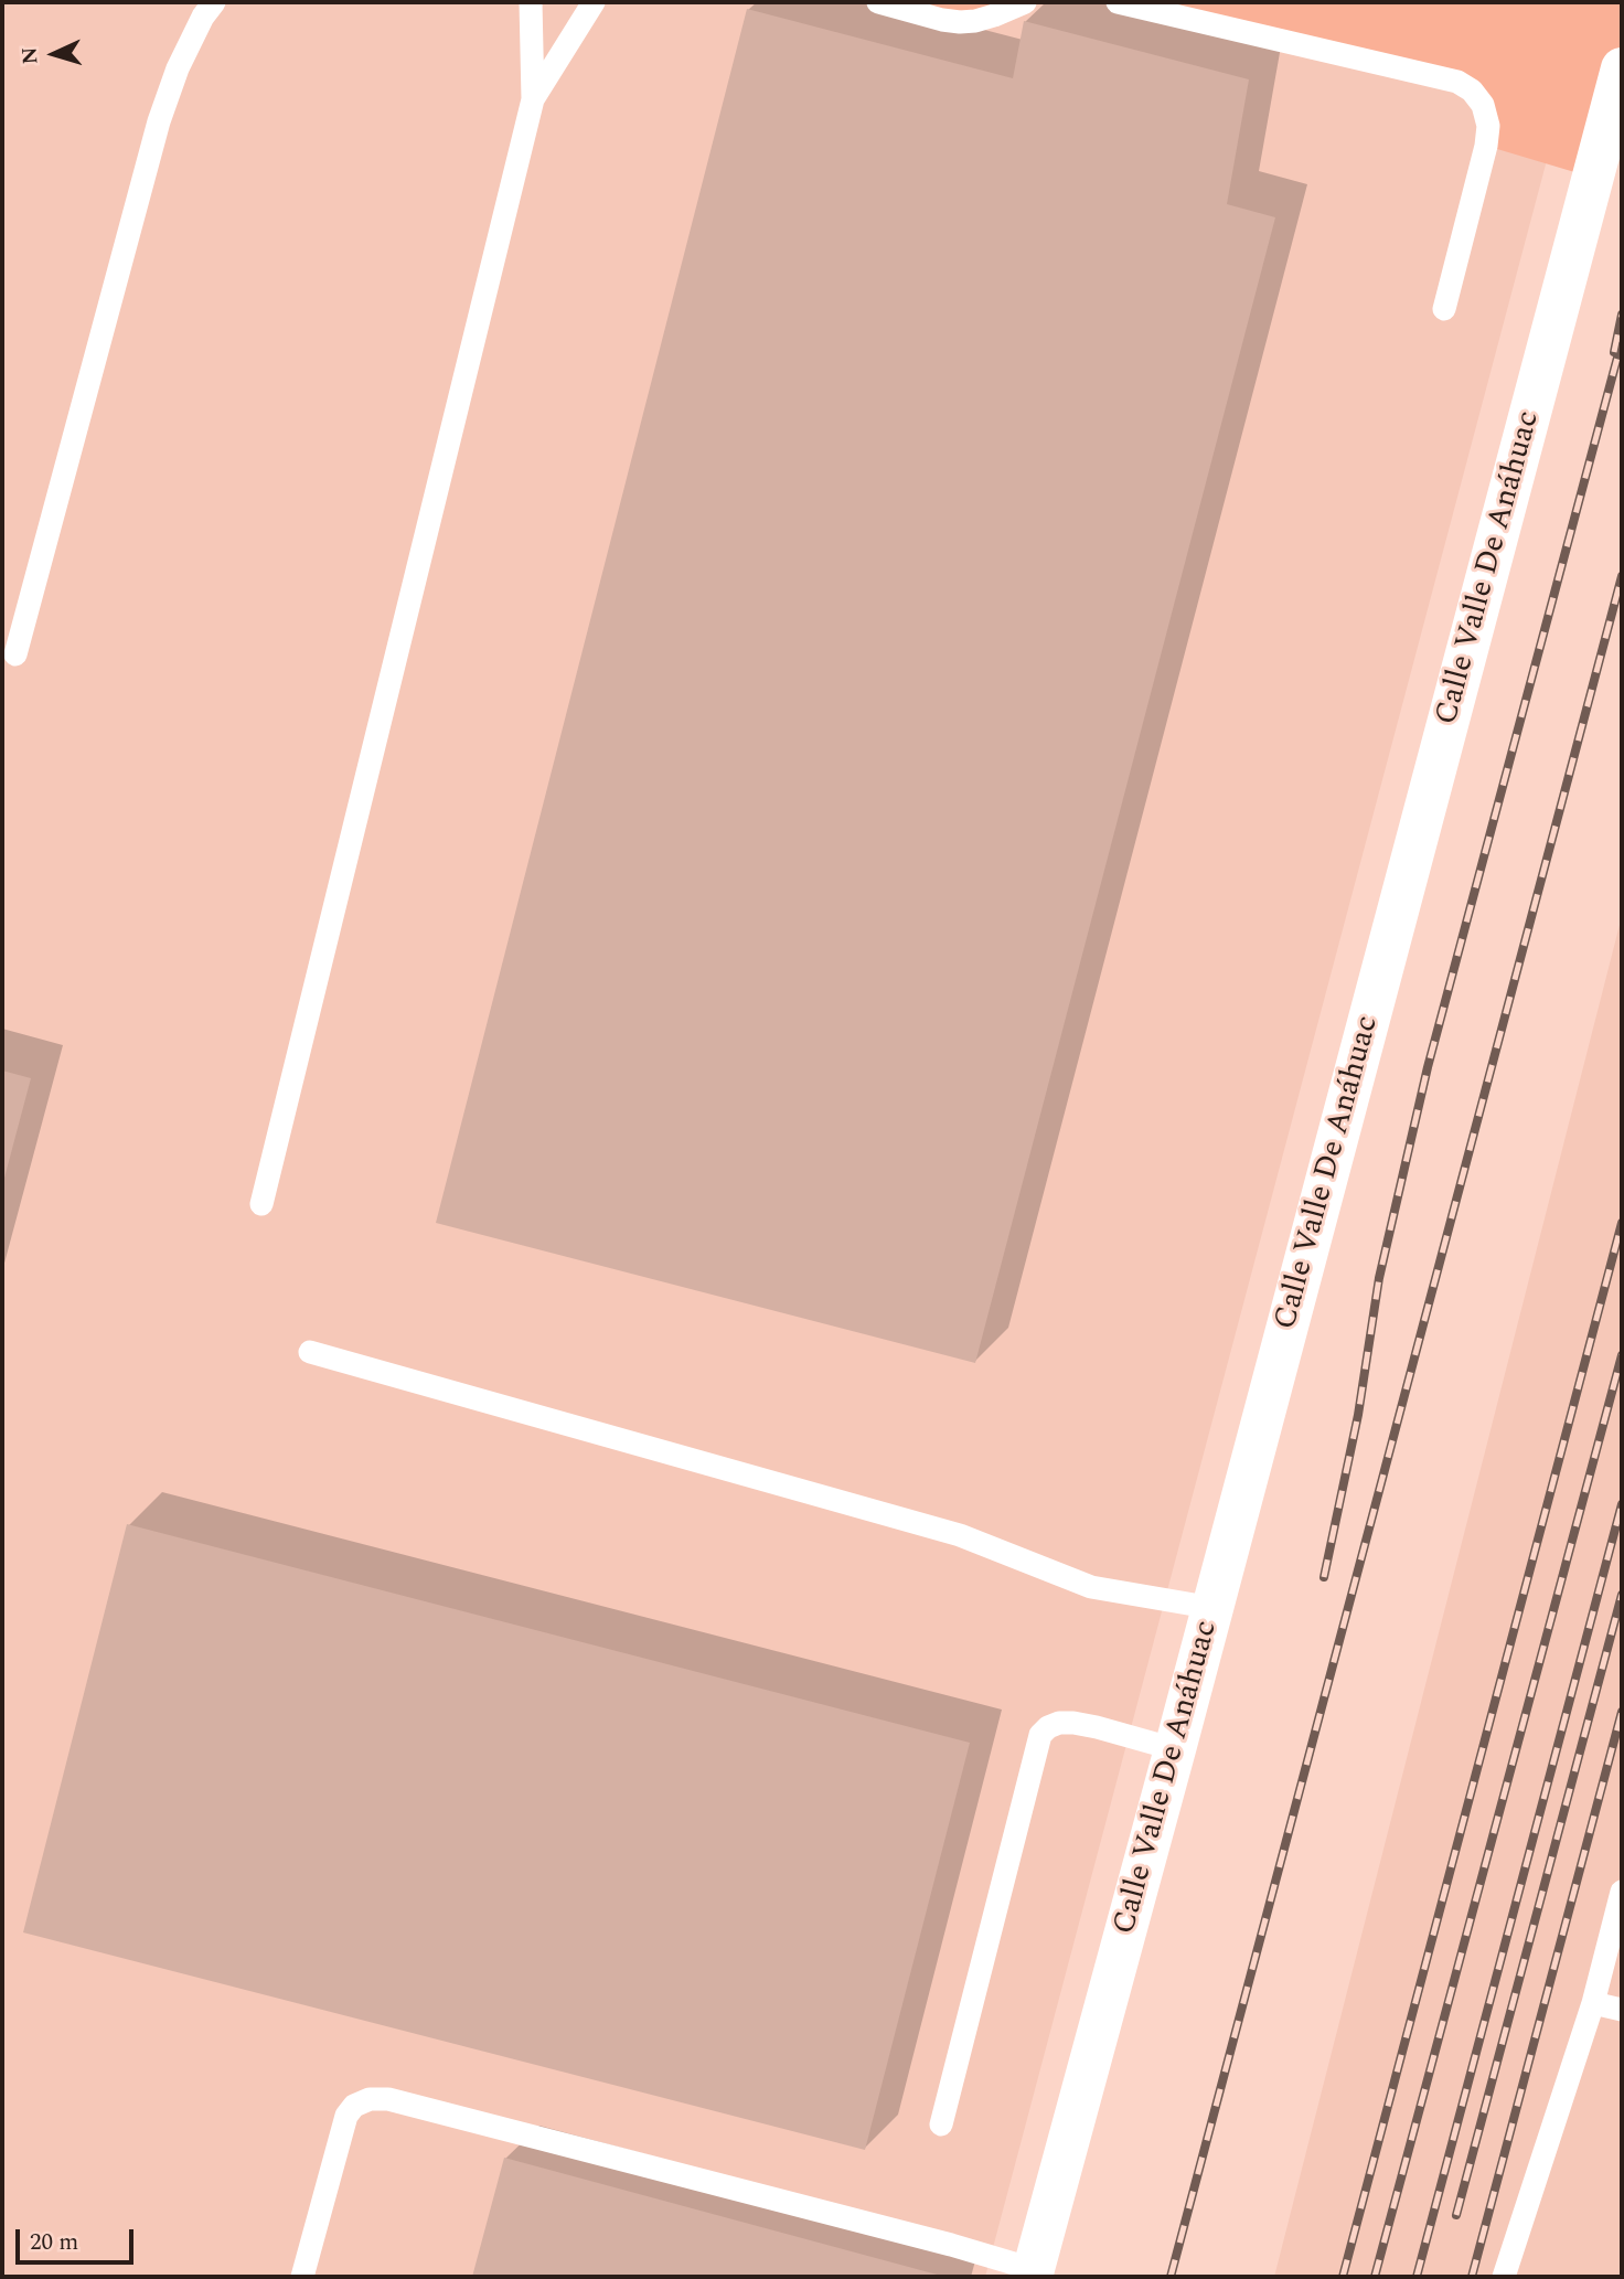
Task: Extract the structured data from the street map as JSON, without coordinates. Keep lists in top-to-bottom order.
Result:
{
  "streets": {
    "street": ["Calle Valle De Anáhuac"]
  },
  "scale_bar": "20 m",
  "north": "left"
}
